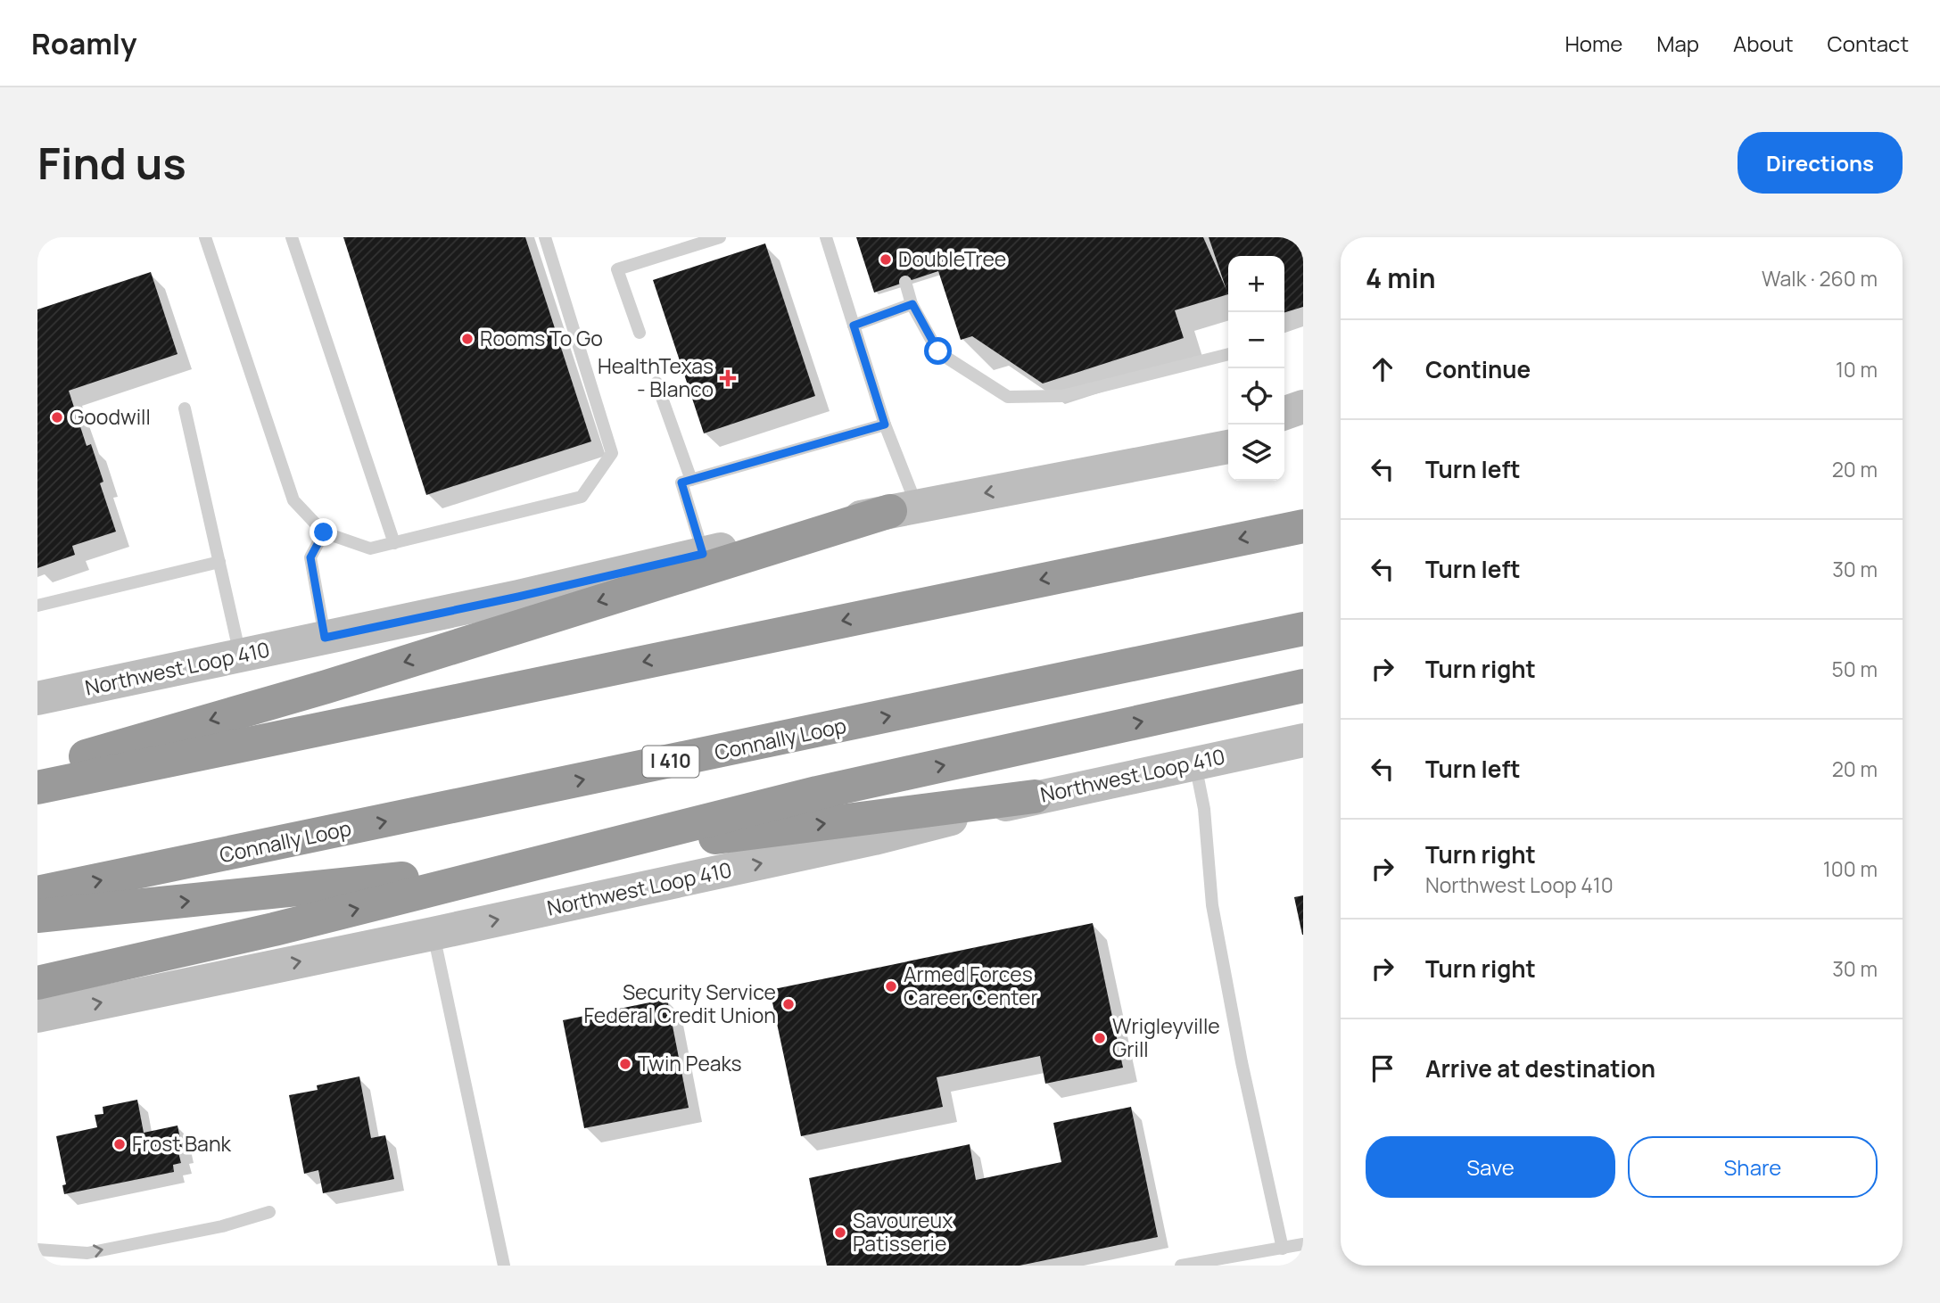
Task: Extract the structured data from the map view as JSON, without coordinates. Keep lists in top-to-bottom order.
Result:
{
  "streets": {
    "highway": ["Connally Loop", "I 410"],
    "main road": ["Northwest Loop 410"]
  },
  "places": {
    "other": [
      "DoubleTree",
      "Rooms To Go",
      "Goodwill",
      "Armed Forces Career Center",
      "Security Service Federal Credit Union",
      "Wrigleyville Grill",
      "Twin Peaks",
      "Frost Bank",
      "Savoureux Patisserie"
    ],
    "health": ["HealthTexas - Blanco"]
  },
  "page": {
    "header": "Roamly",
    "nav": [
      "Home",
      "Map",
      "About",
      "Contact"
    ],
    "buttons": [
      "Directions",
      ["Save", "Share"]
    ],
    "title": "Find us",
    "heading": ["4 min", "Walk · 260 m"],
    "map_buttons": ["+", "−"],
    "list": [
      ["Continue", "10 m"],
      ["Turn left", "20 m"],
      ["Turn left", "30 m"],
      ["Turn right", "50 m"],
      ["Turn left", "20 m"],
      ["Turn right", "Northwest Loop 410", "100 m"],
      ["Turn right", "30 m"],
      "Arrive at destination"
    ]
  }
}
